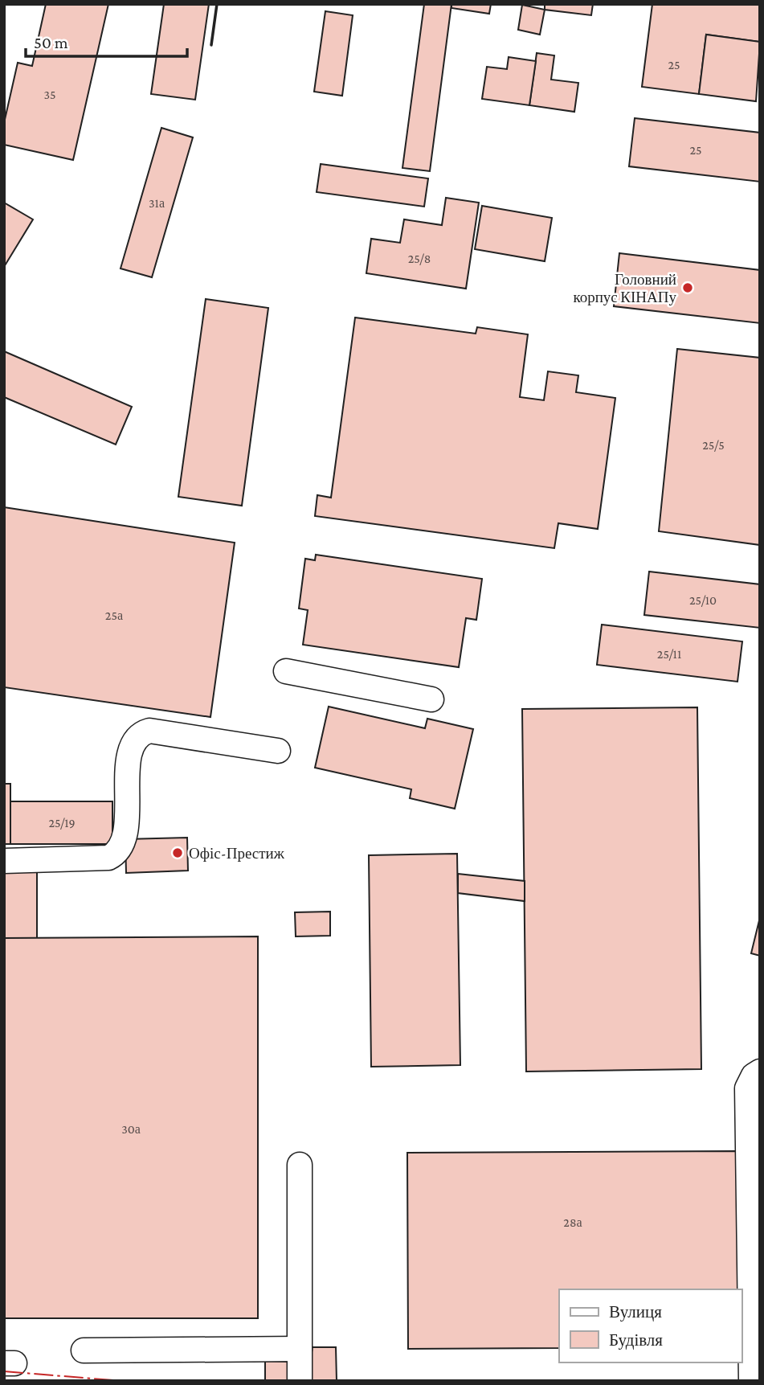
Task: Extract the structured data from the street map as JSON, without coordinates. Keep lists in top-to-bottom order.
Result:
{
  "places": ["Головний корпус КІНАПу", "Офіс-Престиж"],
  "house_numbers": [
    "25",
    "35",
    "25",
    "31а",
    "25/8",
    "25/5",
    "25/10",
    "25а",
    "25/11",
    "25/19",
    "30а",
    "28а"
  ],
  "legend": ["Вулиця", "Будівля"],
  "scale_bar": "50 m"
}
